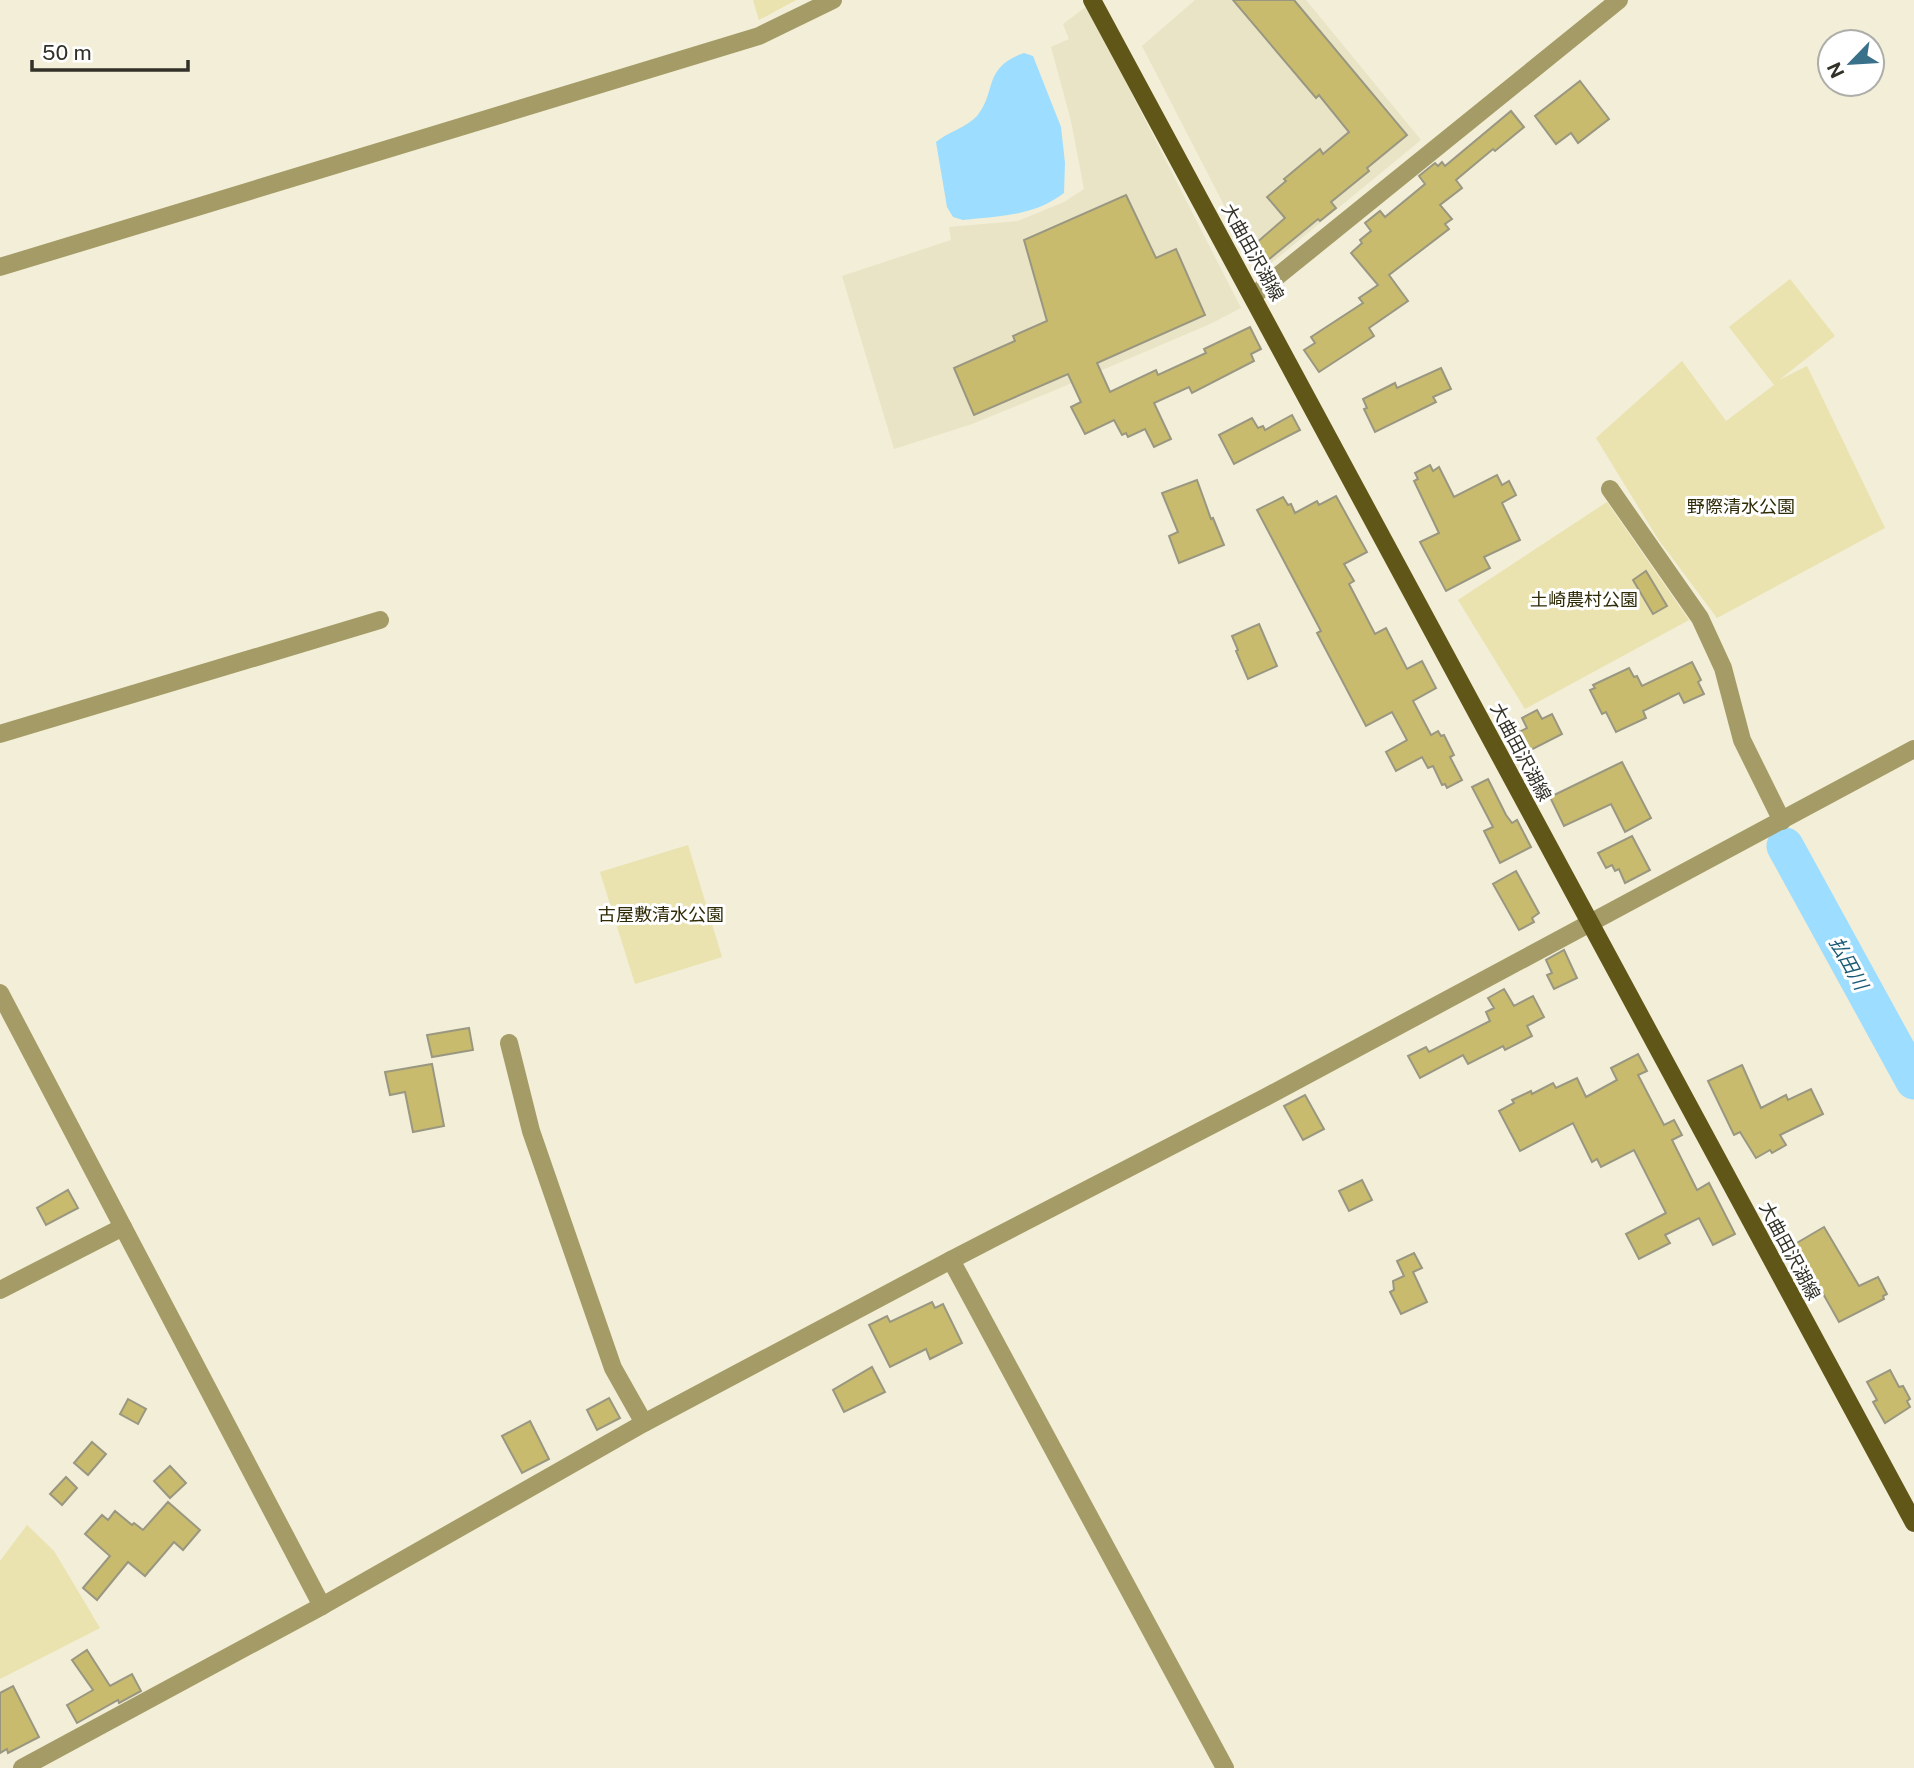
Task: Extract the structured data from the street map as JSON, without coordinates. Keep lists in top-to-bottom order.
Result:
{
  "streets": {
    "main road": ["大曲田沢湖線"]
  },
  "water": ["払田川"],
  "parks": ["野際清水公園", "土崎農村公園", "古屋敷清水公園"],
  "scale_bar": "50 m",
  "north": "bottom left"
}
